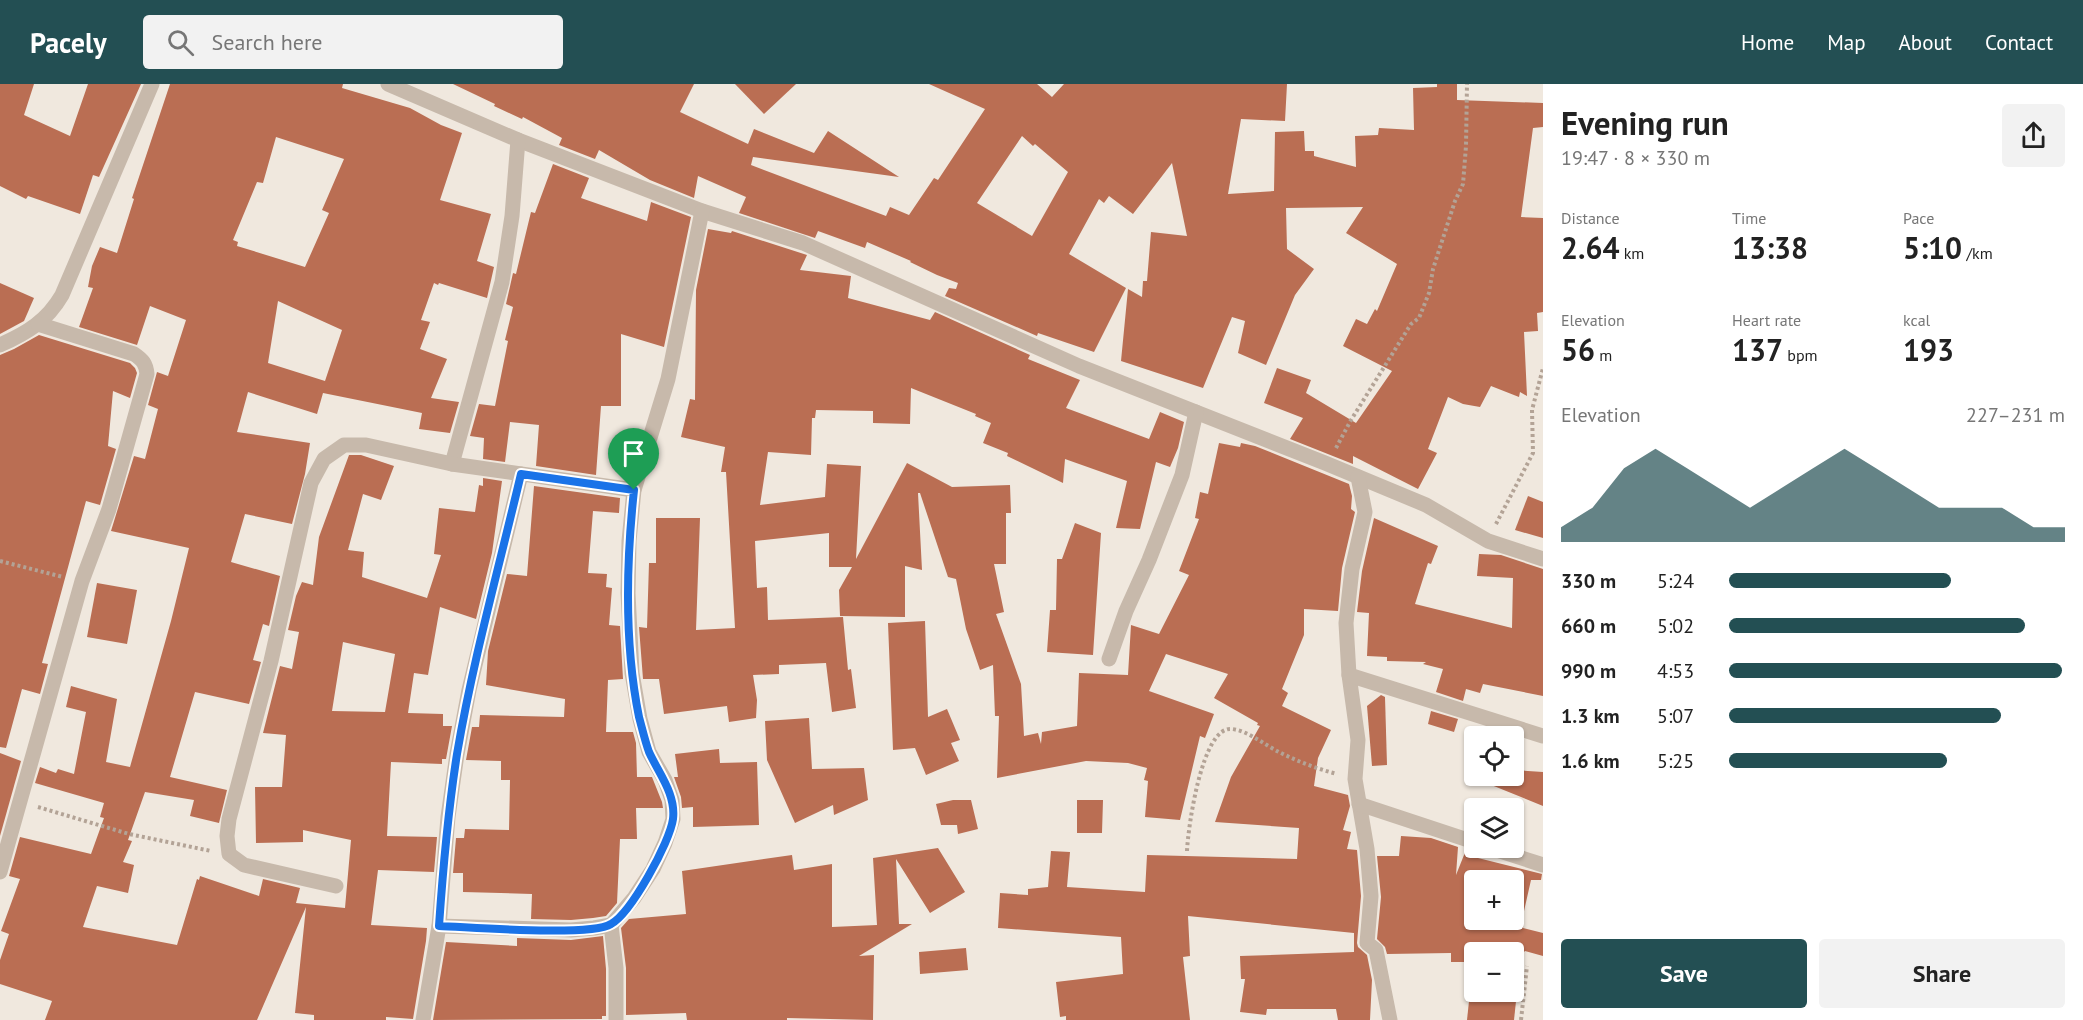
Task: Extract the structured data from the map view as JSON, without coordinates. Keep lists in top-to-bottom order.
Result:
{
  "page": {
    "header": "Pacely",
    "search": "Search here",
    "nav": [
      "Home",
      "Map",
      "About",
      "Contact"
    ],
    "heading": ["Evening run", "19:47 · 8 × 330 m"],
    "stats": [
      ["Distance", "2.64 km"],
      ["Time", "13:38"],
      ["Pace", "5:10 /km"],
      ["Elevation", "56 m"],
      ["Heart rate", "137 bpm"],
      ["kcal", "193"]
    ],
    "chart": ["Elevation", "227–231 m"],
    "list": [
      {
        "name": "330 m",
        "note": "5:24"
      },
      {
        "name": "660 m",
        "note": "5:02"
      },
      {
        "name": "990 m",
        "note": "4:53"
      },
      {
        "name": "1.3 km",
        "note": "5:07"
      },
      {
        "name": "1.6 km",
        "note": "5:25"
      }
    ],
    "map_buttons": ["+", "−"],
    "buttons": ["Save", "Share"]
  }
}
